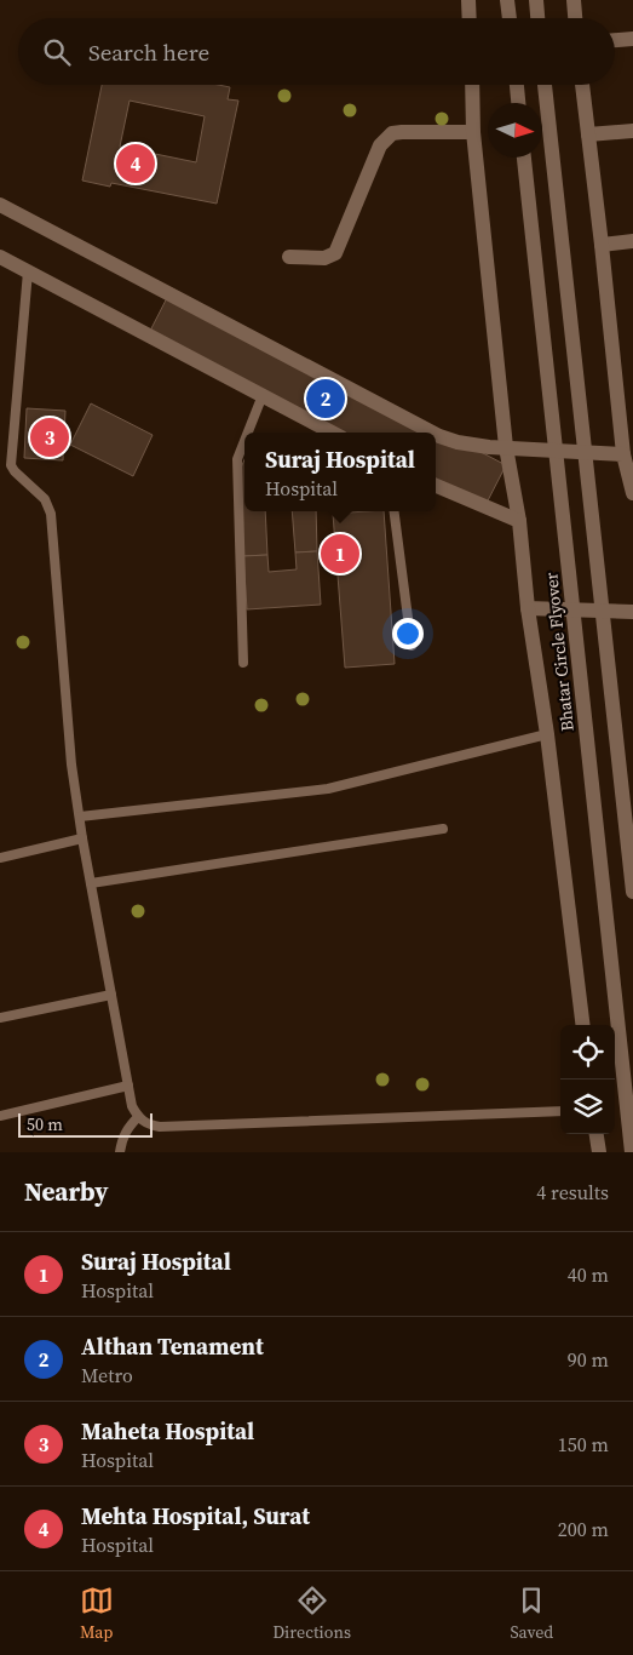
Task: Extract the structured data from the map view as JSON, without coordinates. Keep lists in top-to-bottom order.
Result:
{
  "streets": {
    "main road": ["Bhatar Circle Flyover"]
  },
  "scale_bar": "50 m",
  "north": "right",
  "page": {
    "search": "Search here",
    "pins": [
      "4",
      "2",
      "3",
      "1"
    ],
    "popup": ["Suraj Hospital", "Hospital"],
    "scale": "50 m",
    "heading": ["Nearby", "4 results"],
    "list": [
      {
        "mark": "1",
        "name": "Suraj Hospital",
        "note": "Hospital",
        "value": "40 m"
      },
      {
        "mark": "2",
        "name": "Althan Tenament",
        "note": "Metro",
        "value": "90 m"
      },
      {
        "mark": "3",
        "name": "Maheta Hospital",
        "note": "Hospital",
        "value": "150 m"
      },
      {
        "mark": "4",
        "name": "Mehta Hospital, Surat",
        "note": "Hospital",
        "value": "200 m"
      }
    ],
    "nav": ["Map", "Directions", "Saved"]
  }
}
